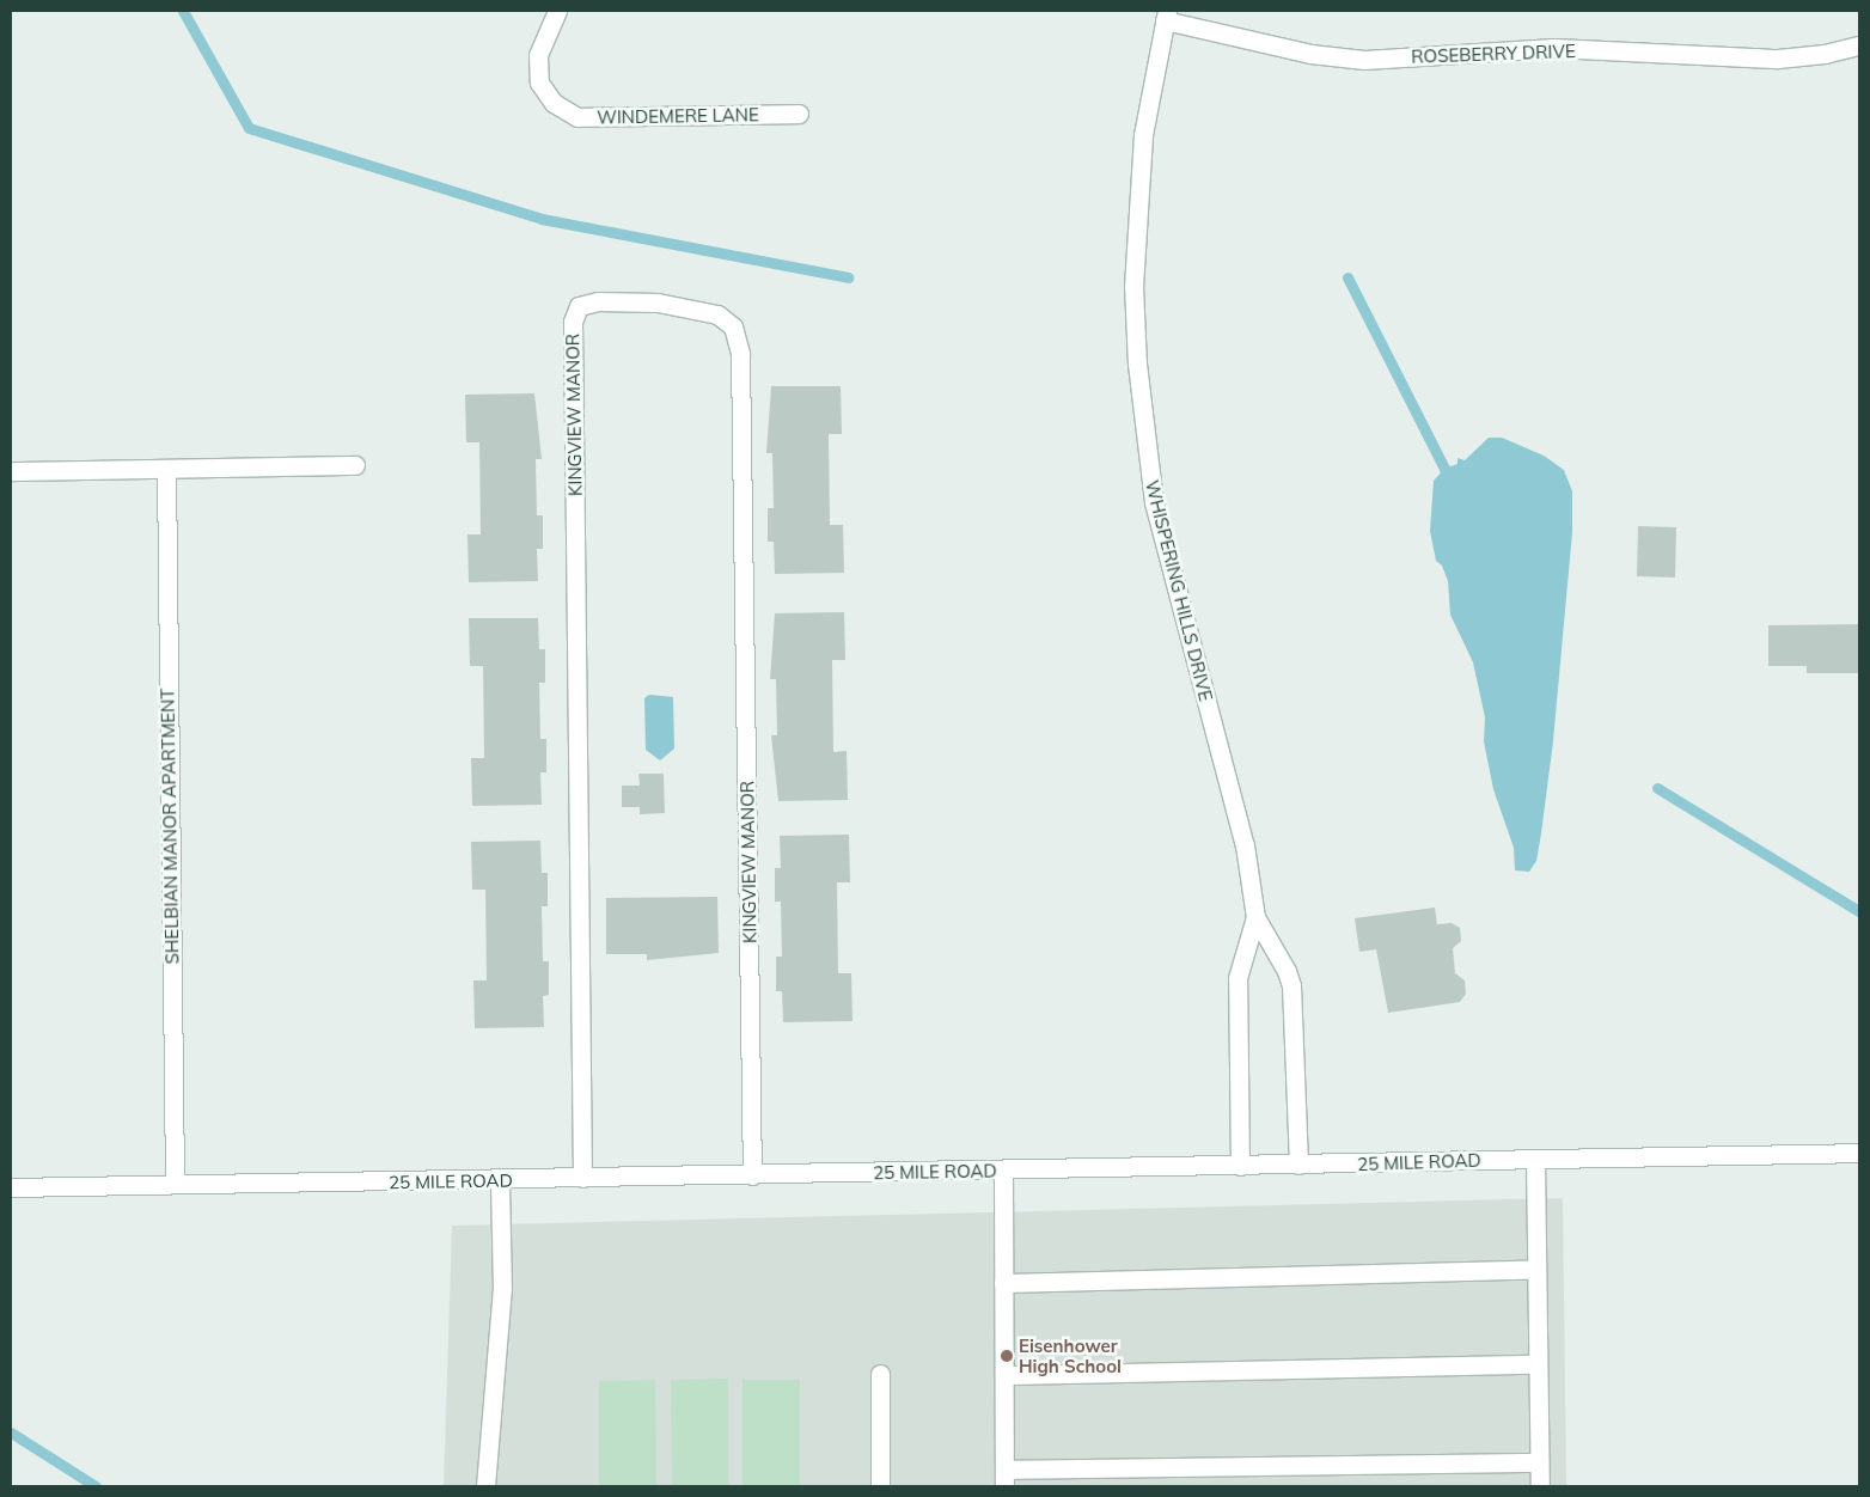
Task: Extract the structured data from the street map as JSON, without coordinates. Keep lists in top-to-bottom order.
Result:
{
  "streets": {
    "street": [
      "ROSEBERRY DRIVE",
      "WINDEMERE LANE",
      "KINGVIEW MANOR",
      "WHISPERING HILLS DRIVE",
      "SHELBIAN MANOR APARTMENT",
      "25 MILE ROAD"
    ]
  },
  "crossings": [
    ["ROSEBERRY DRIVE", "WHISPERING HILLS DRIVE"],
    ["KINGVIEW MANOR", "25 MILE ROAD"],
    ["WHISPERING HILLS DRIVE", "25 MILE ROAD"],
    ["SHELBIAN MANOR APARTMENT", "25 MILE ROAD"]
  ],
  "places": ["Eisenhower High School"]
}
